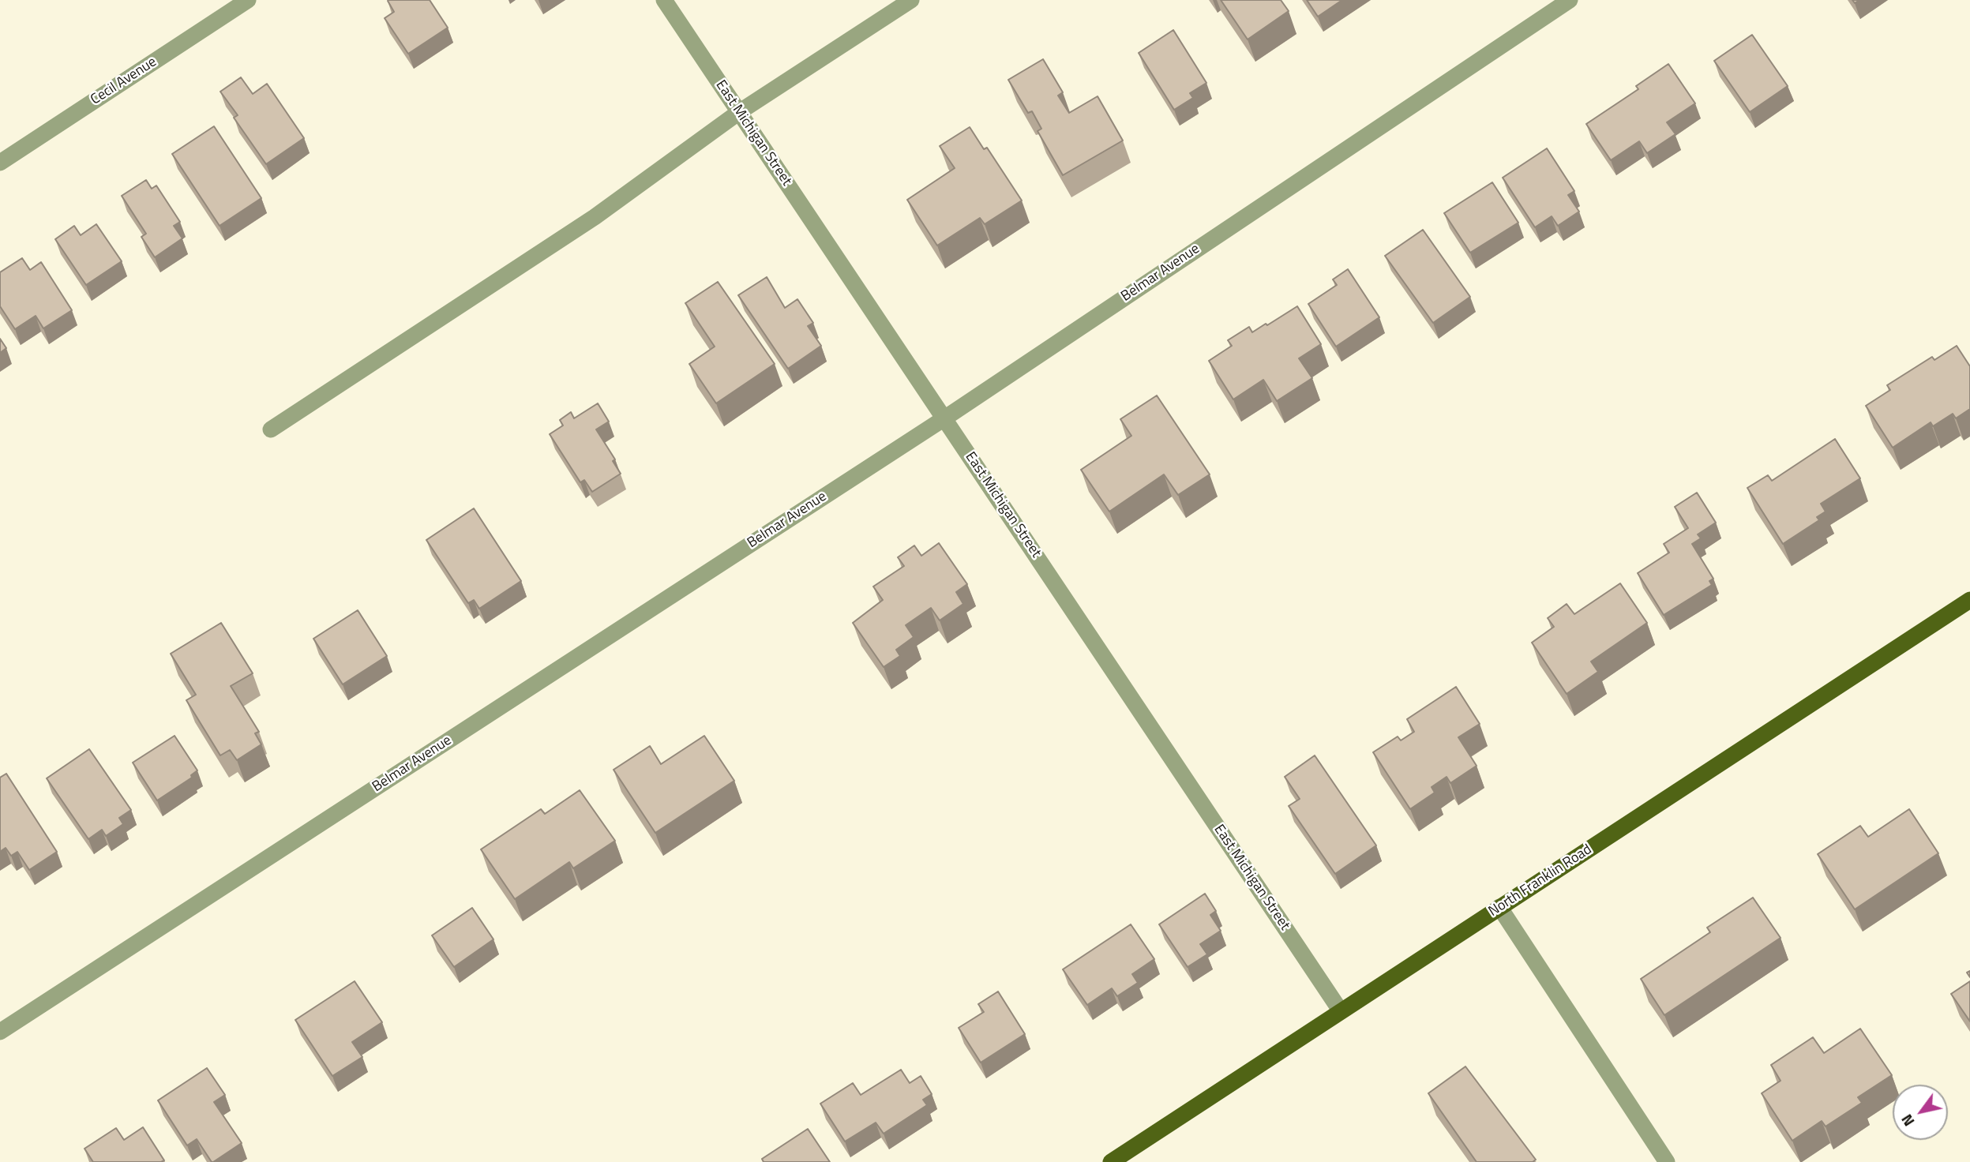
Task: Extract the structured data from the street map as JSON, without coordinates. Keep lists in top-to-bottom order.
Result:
{
  "streets": {
    "main road": ["North Franklin Road"],
    "street": ["Cecil Avenue", "East Michigan Street", "Belmar Avenue"]
  },
  "crossings": [
    ["East Michigan Street", "Belmar Avenue"],
    ["East Michigan Street", "North Franklin Road"]
  ],
  "north": "bottom left"
}
